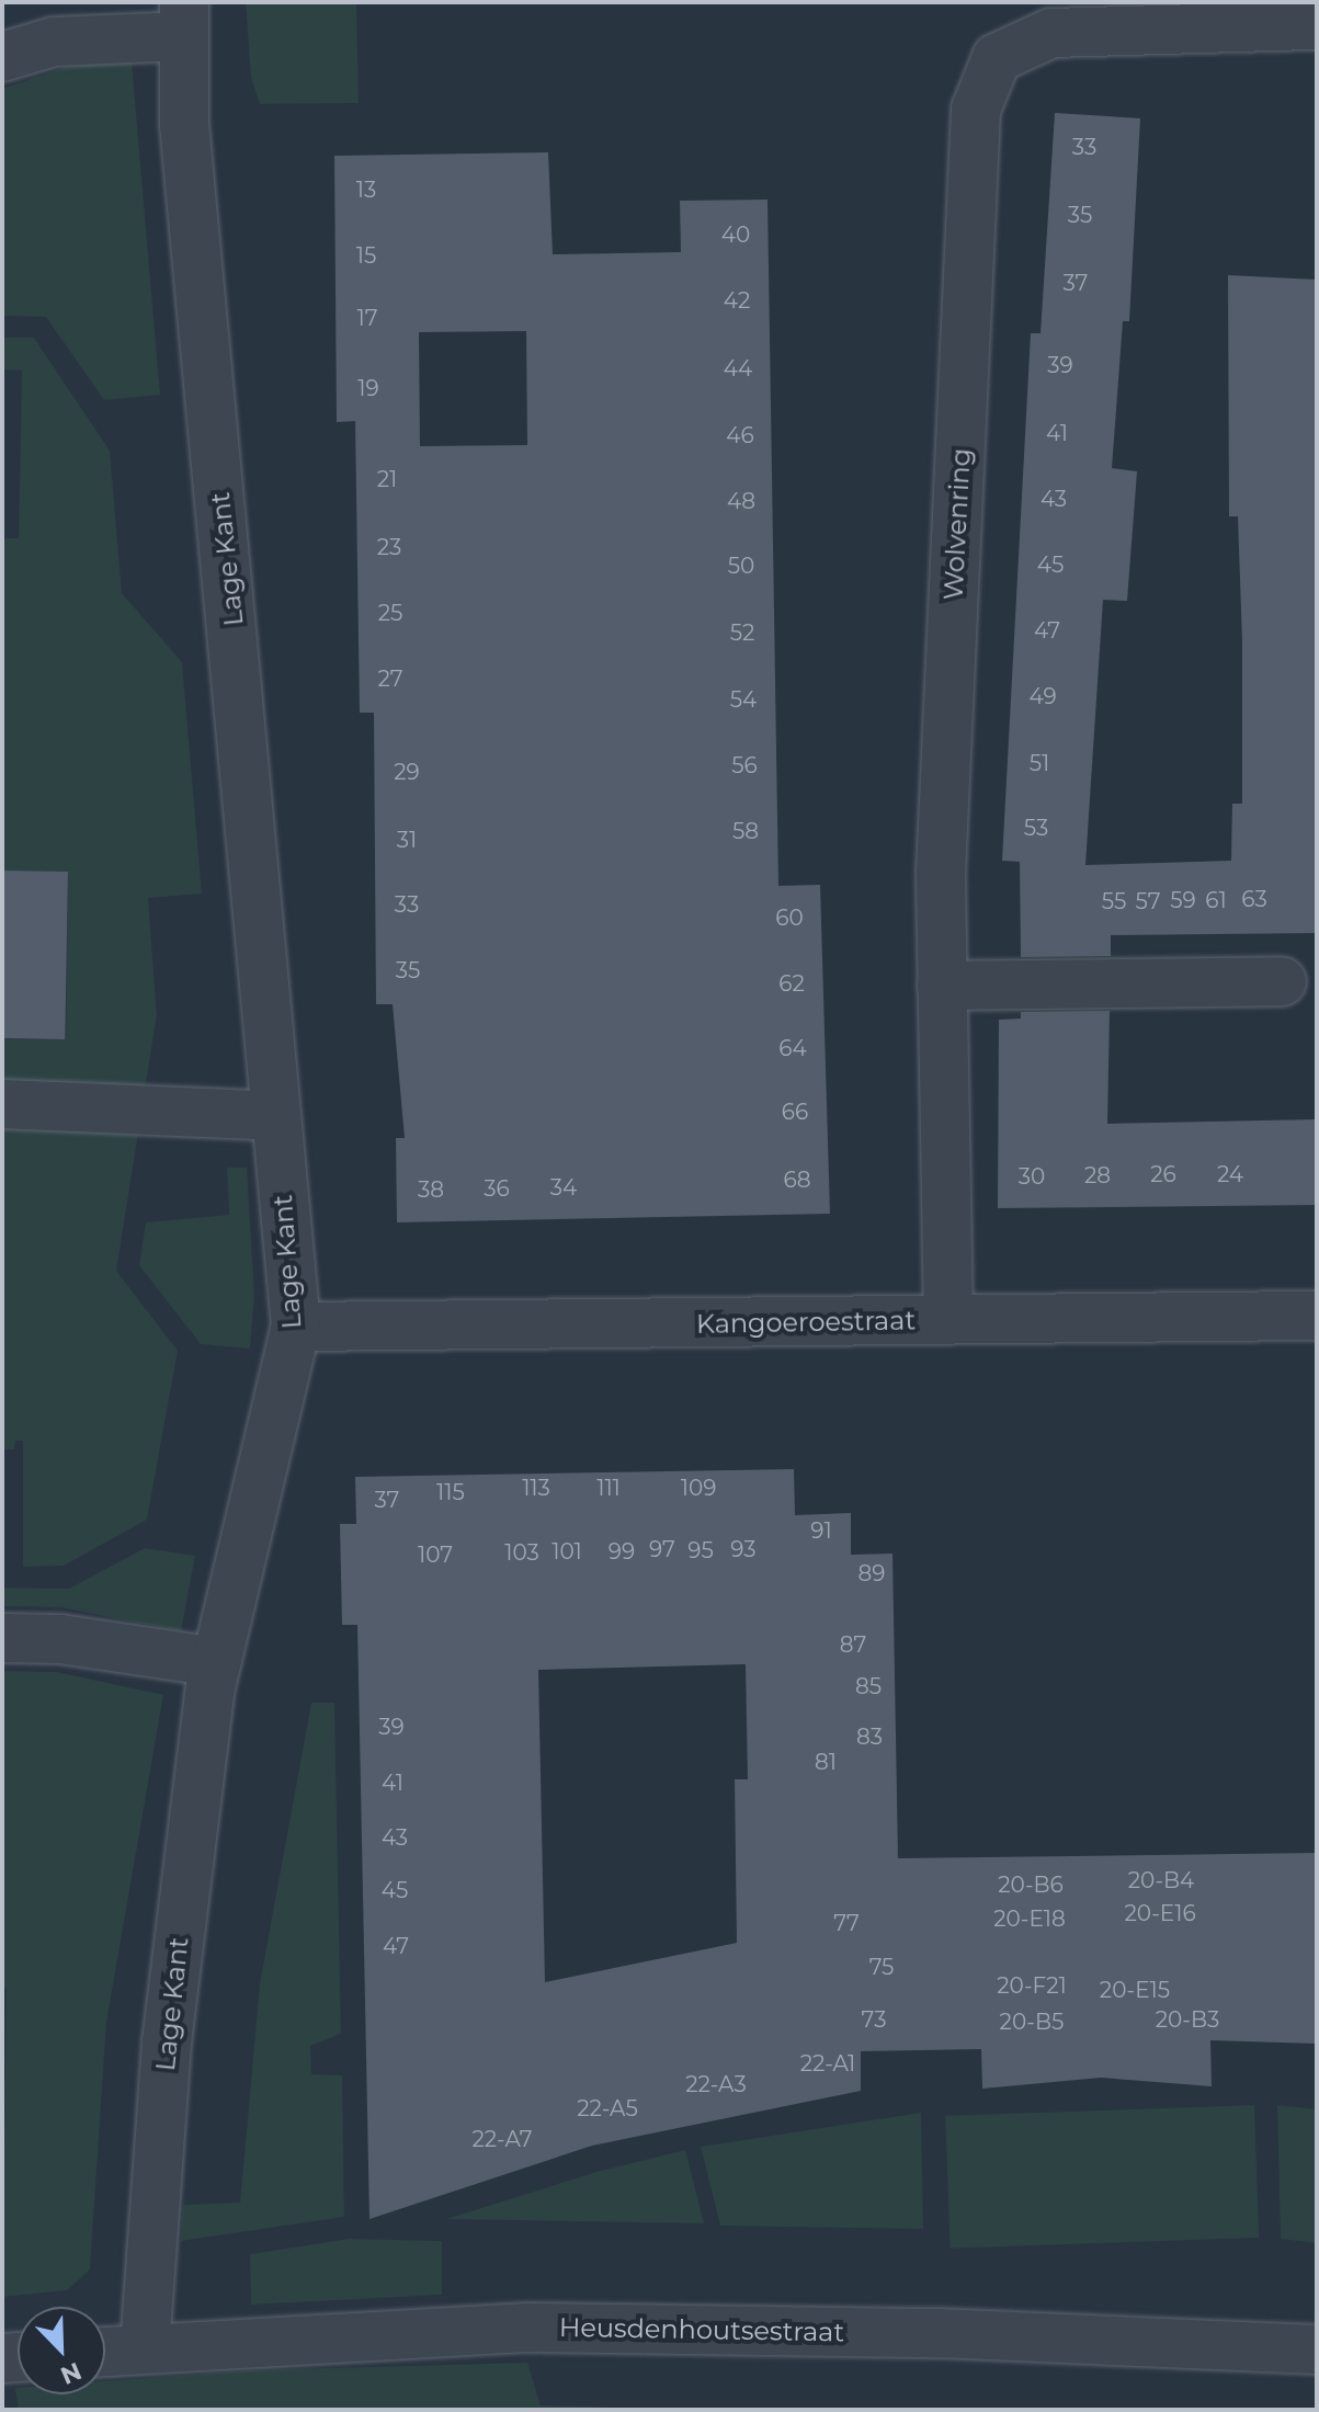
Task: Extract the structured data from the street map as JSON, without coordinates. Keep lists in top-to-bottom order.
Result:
{
  "streets": {
    "street": [
      "Wolvenring",
      "Lage Kant",
      "Kangoeroestraat",
      "Heusdenhoutsestraat"
    ]
  },
  "crossings": [
    ["Wolvenring", "Kangoeroestraat"],
    ["Lage Kant", "Kangoeroestraat"],
    ["Lage Kant", "Heusdenhoutsestraat"]
  ],
  "house_numbers": [
    "33",
    "13",
    "35",
    "40",
    "15",
    "37",
    "42",
    "17",
    "39",
    "44",
    "19",
    "41",
    "46",
    "21",
    "43",
    "48",
    "23",
    "45",
    "50",
    "25",
    "47",
    "52",
    "27",
    "49",
    "54",
    "51",
    "56",
    "29",
    "53",
    "58",
    "31",
    "63",
    "59",
    "61",
    "55",
    "57",
    "33",
    "60",
    "35",
    "62",
    "64",
    "66",
    "26",
    "24",
    "28",
    "30",
    "68",
    "34",
    "36",
    "38",
    "113",
    "111",
    "109",
    "115",
    "37",
    "91",
    "97",
    "93",
    "95",
    "101",
    "99",
    "103",
    "107",
    "89",
    "87",
    "85",
    "39",
    "83",
    "81",
    "41",
    "43",
    "20-B4",
    "20-B6",
    "45",
    "20-E16",
    "20-E18",
    "77",
    "47",
    "75",
    "20-F21",
    "20-E15",
    "73",
    "20-B3",
    "20-B5",
    "22-A1",
    "22-A3",
    "22-A5",
    "22-A7"
  ],
  "north": "bottom right"
}
